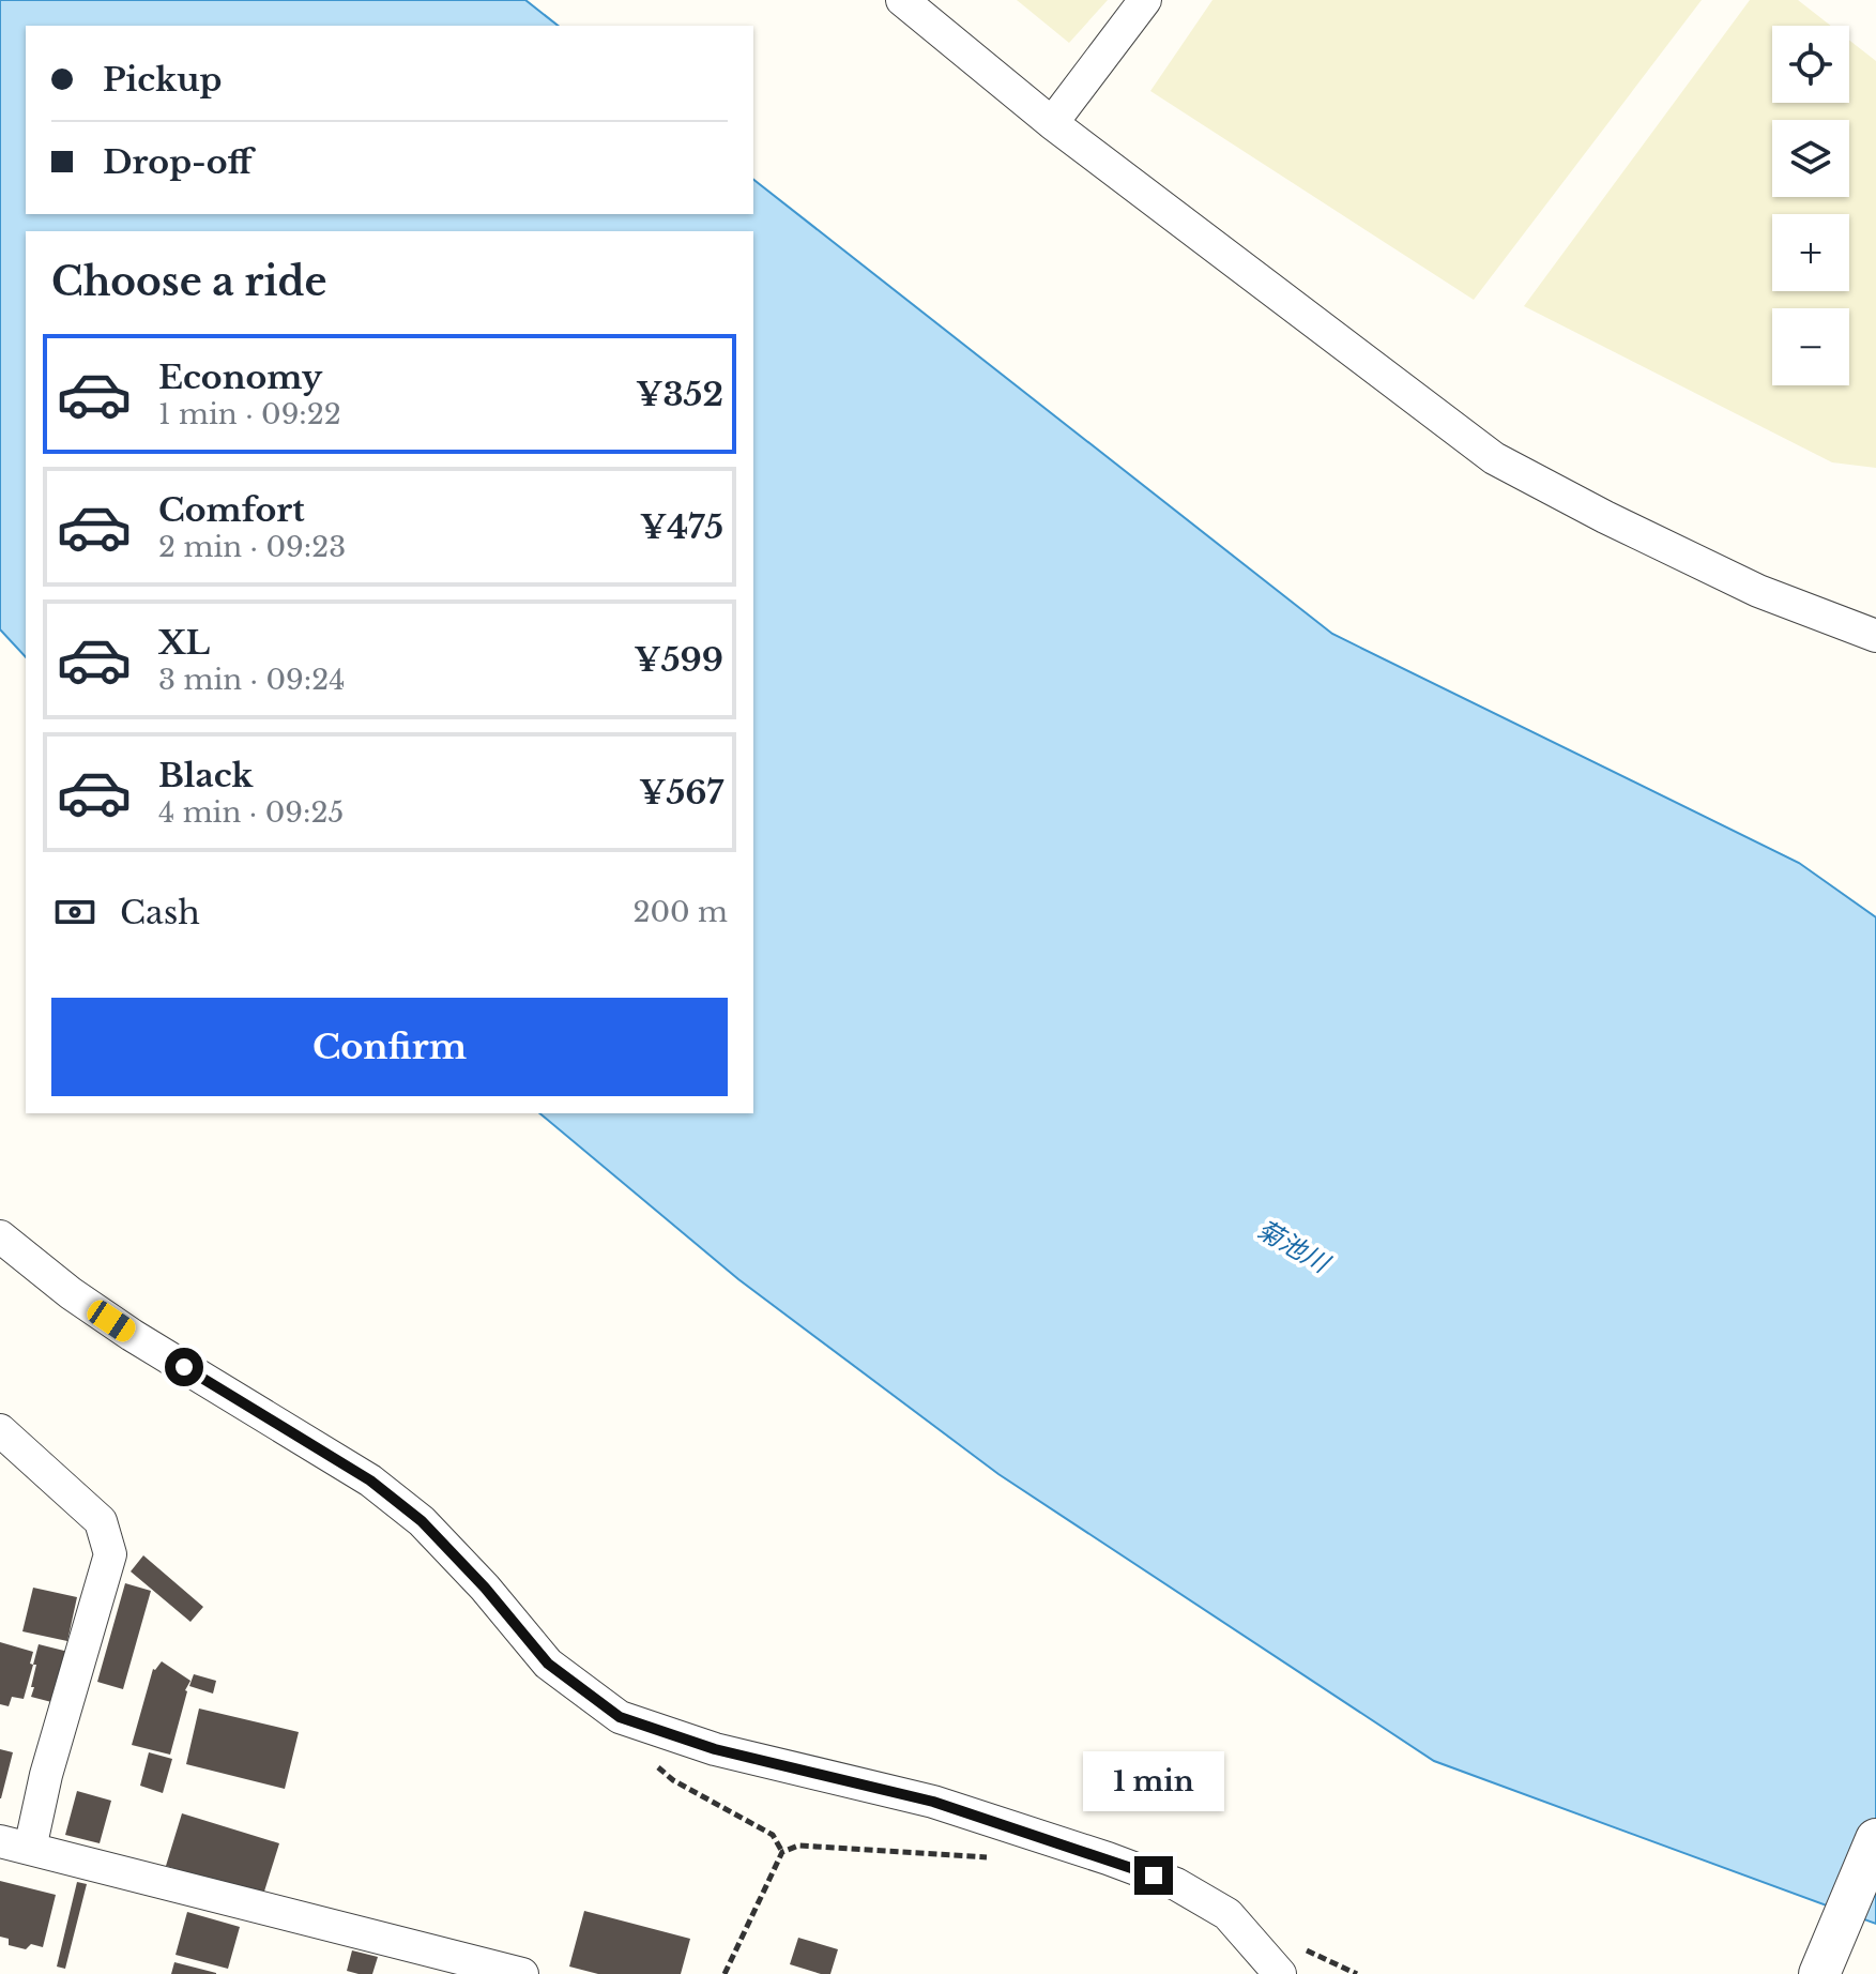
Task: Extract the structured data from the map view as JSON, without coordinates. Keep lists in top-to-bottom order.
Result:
{
  "water": ["菊池川"],
  "page": {
    "map_buttons": ["+", "−"],
    "banner": ["Pickup", "Drop-off"],
    "heading": "Choose a ride",
    "list": [
      {
        "name": "Economy",
        "note": "1 min · 09:22",
        "value": "¥352"
      },
      {
        "name": "Comfort",
        "note": "2 min · 09:23",
        "value": "¥475"
      },
      {
        "name": "XL",
        "note": "3 min · 09:24",
        "value": "¥599"
      },
      {
        "name": "Black",
        "note": "4 min · 09:25",
        "value": "¥567"
      }
    ],
    "pay": ["Cash", "200 m"],
    "buttons": "Confirm",
    "bubble": "1 min"
  }
}
